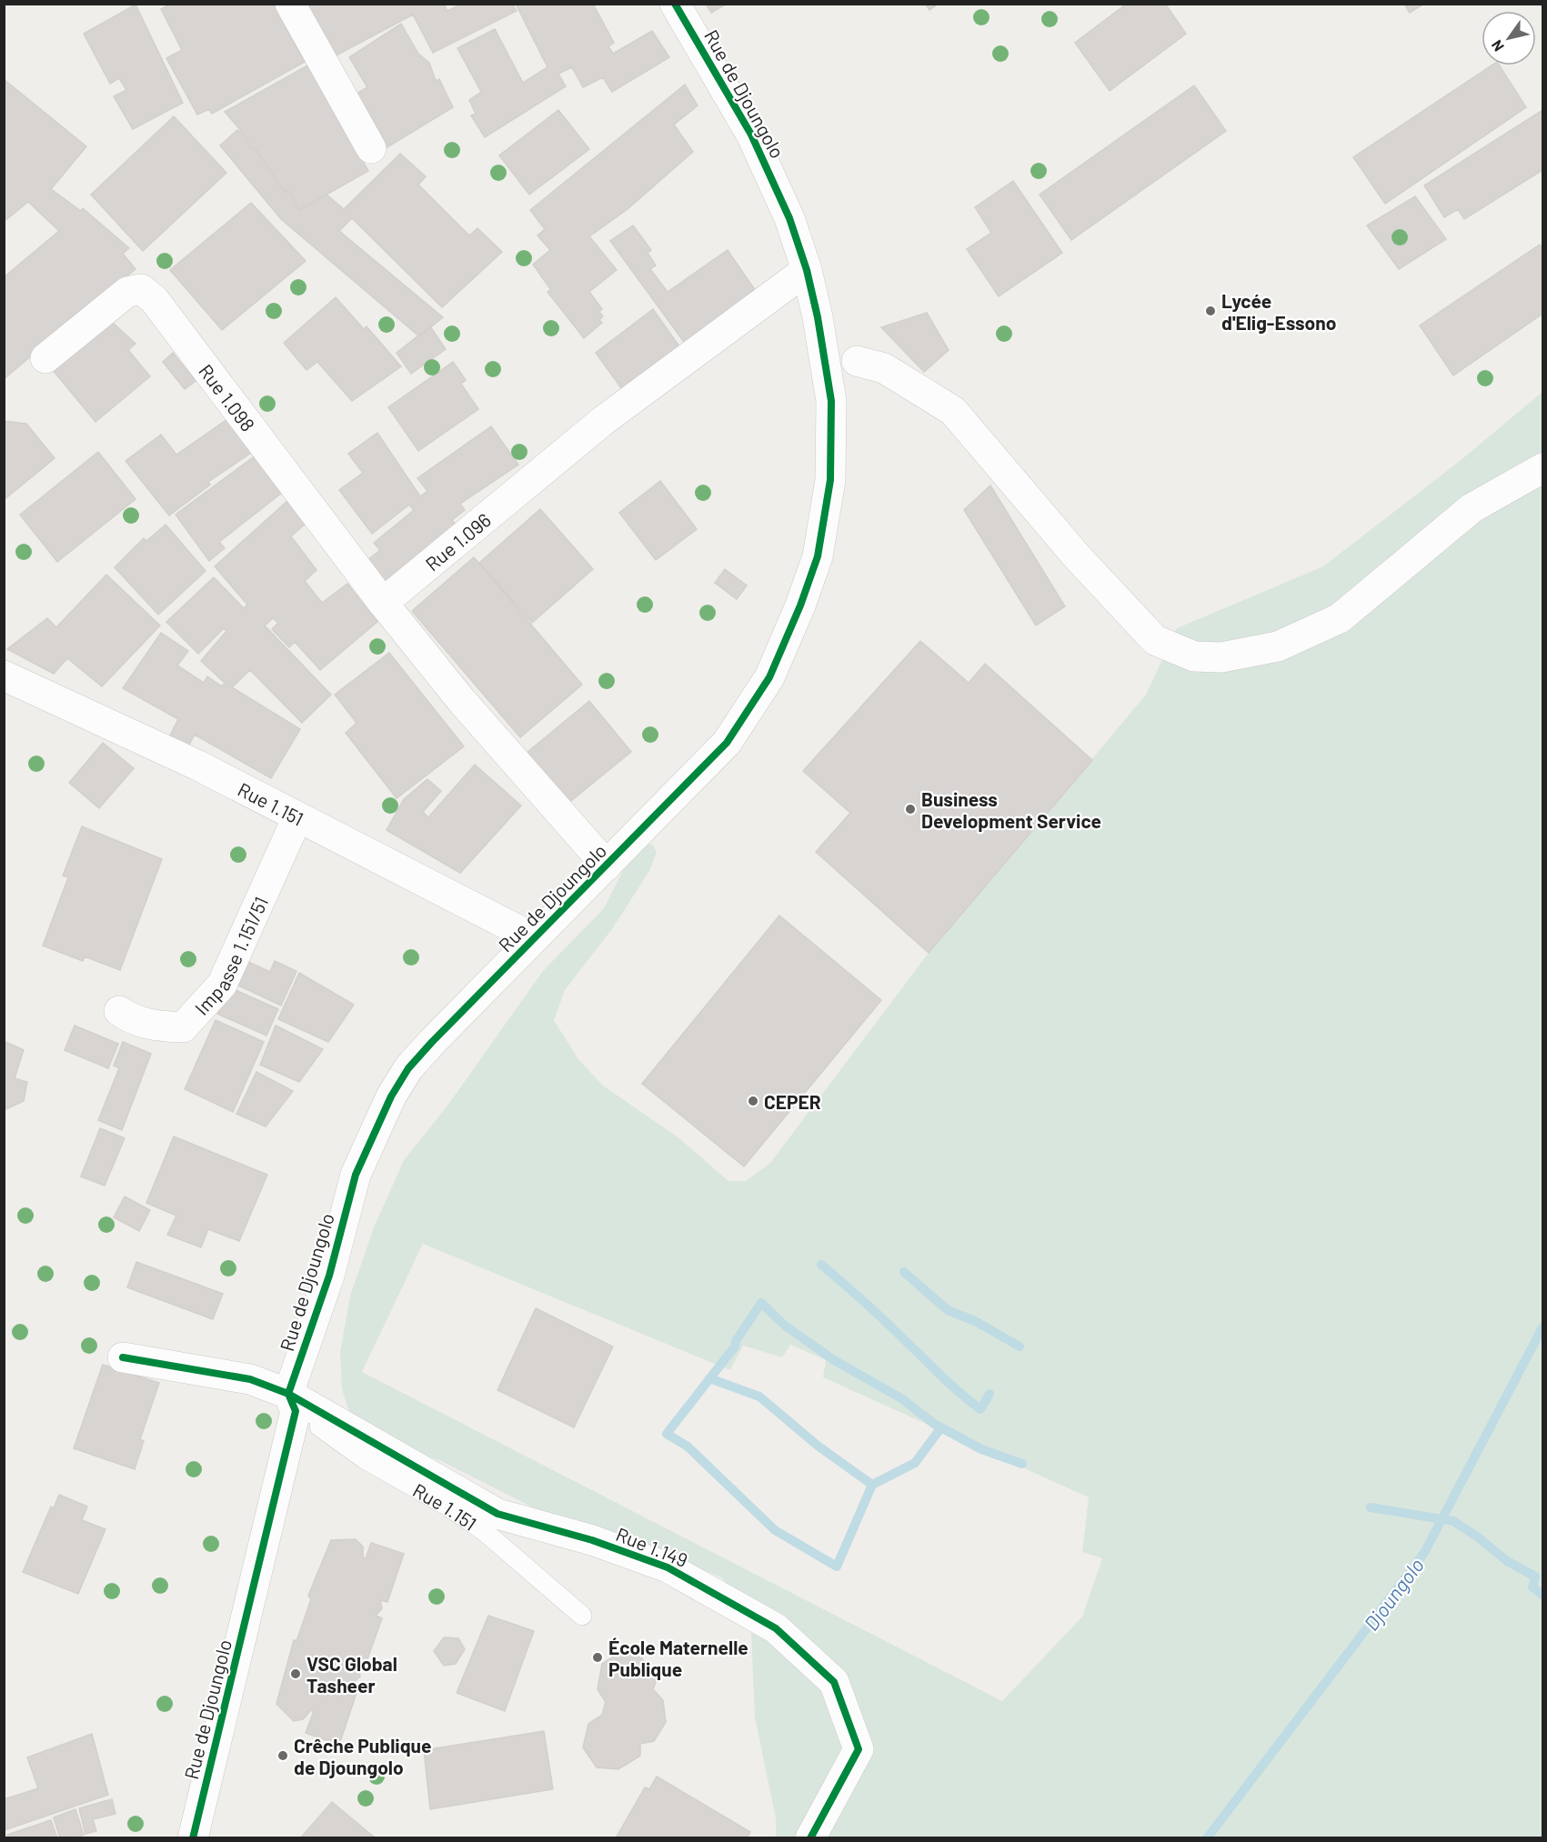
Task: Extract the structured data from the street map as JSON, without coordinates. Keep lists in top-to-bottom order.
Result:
{
  "streets": {
    "street": [
      "Rue de Djoungolo",
      "Rue 1.098",
      "Rue 1.096",
      "Rue 1.151",
      "Impasse 1.151/51",
      "Rue 1.149"
    ]
  },
  "crossings": [
    ["Rue de Djoungolo", "Rue 1.096"],
    ["Rue de Djoungolo", "Rue 1.151"],
    ["Rue de Djoungolo", "Rue 1.149"],
    ["Rue 1.098", "Rue 1.096"],
    ["Rue 1.151", "Impasse 1.151/51"],
    ["Rue 1.151", "Rue 1.149"]
  ],
  "water": ["Djoungolo"],
  "places": [
    "Lycée d'Elig-Essono",
    "Business Development Service",
    "CEPER",
    "École Maternelle Publique",
    "VSC Global Tasheer",
    "Crêche Publique de Djoungolo"
  ],
  "north": "bottom left"
}
